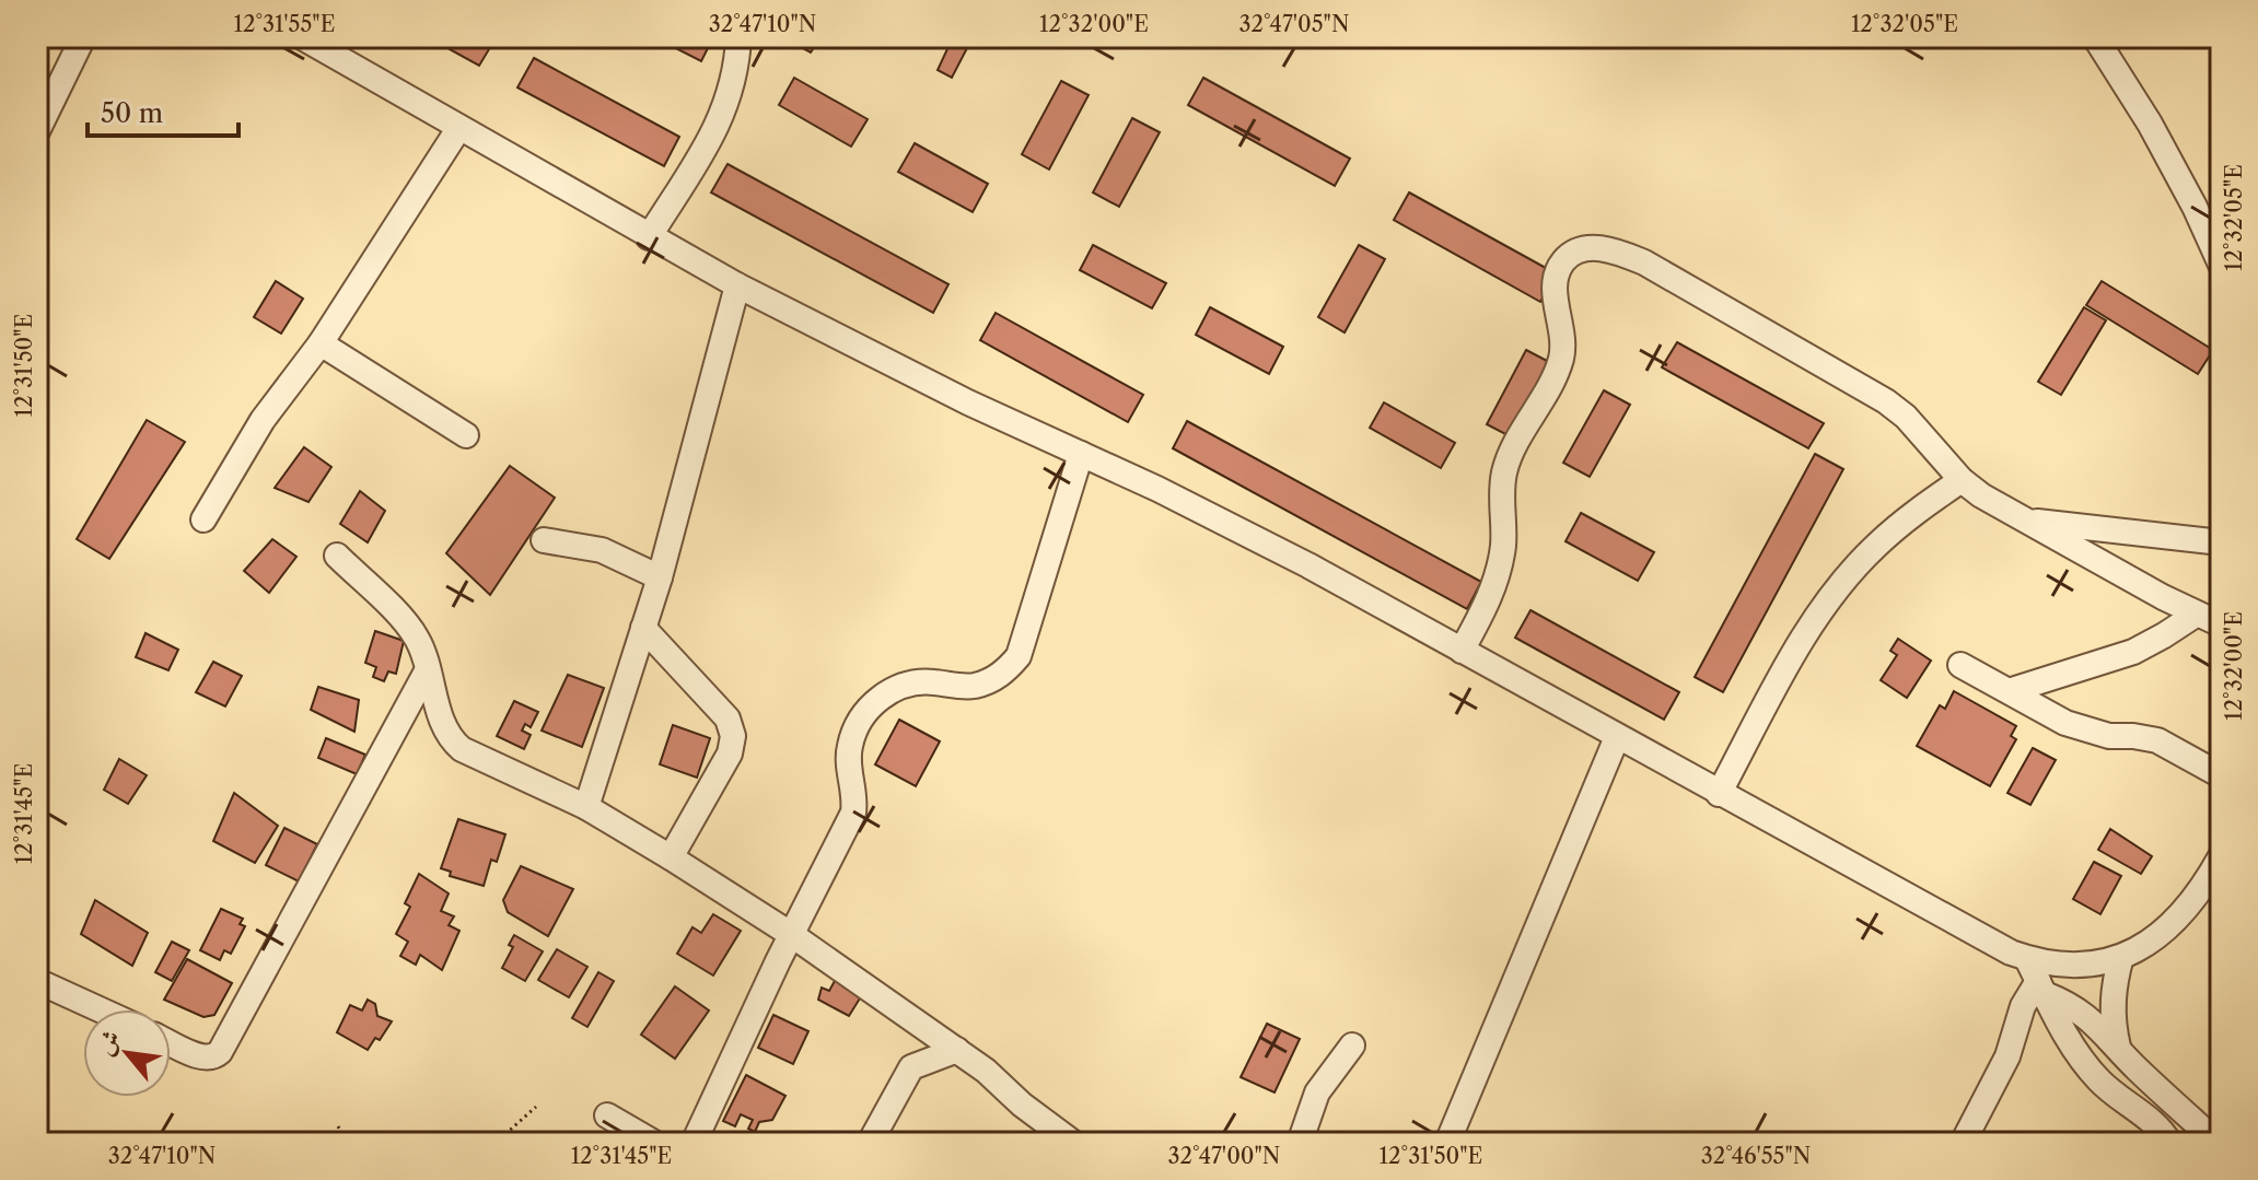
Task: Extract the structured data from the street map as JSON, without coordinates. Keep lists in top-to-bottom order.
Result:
{
  "scale_bar": "50 m",
  "north": "top left",
  "coordinates": [
    "12°31'55\"E",
    "32°47'10\"N",
    "12°32'00\"E",
    "32°47'05\"N",
    "12°32'05\"E",
    "12°31'50\"E",
    "12°31'45\"E",
    "32°47'00\"N",
    "32°46'55\"N"
  ]
}
